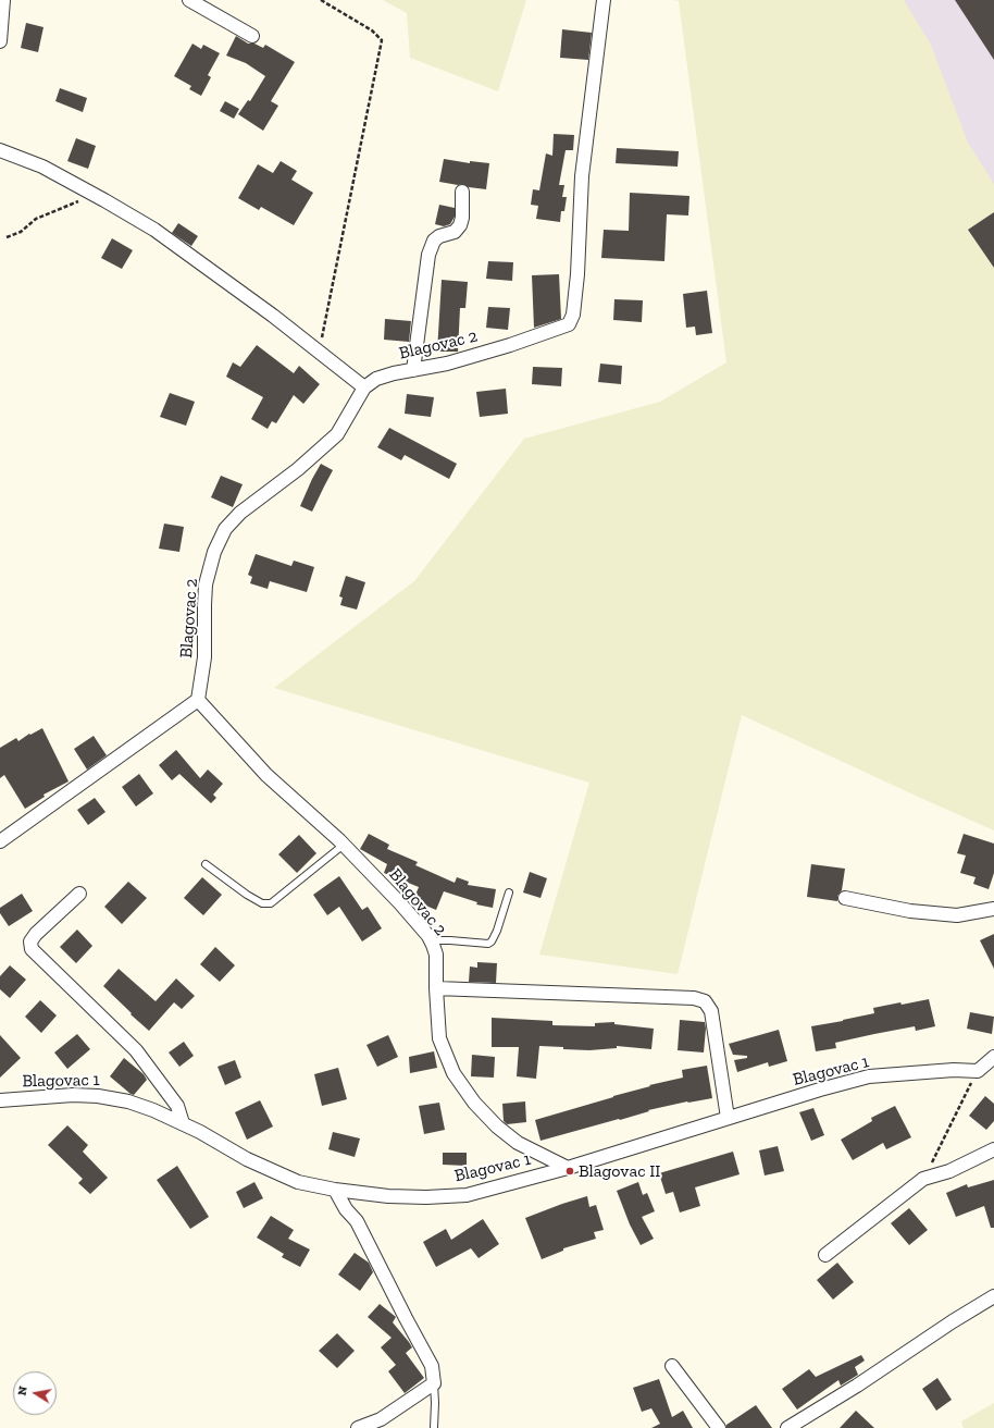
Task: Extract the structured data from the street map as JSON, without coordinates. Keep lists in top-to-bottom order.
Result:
{
  "streets": {
    "street": ["Blagovac 2", "Blagovac 1"]
  },
  "crossings": [
    ["Blagovac 2", "Blagovac 1"]
  ],
  "places": ["Blagovac II"],
  "north": "left"
}
